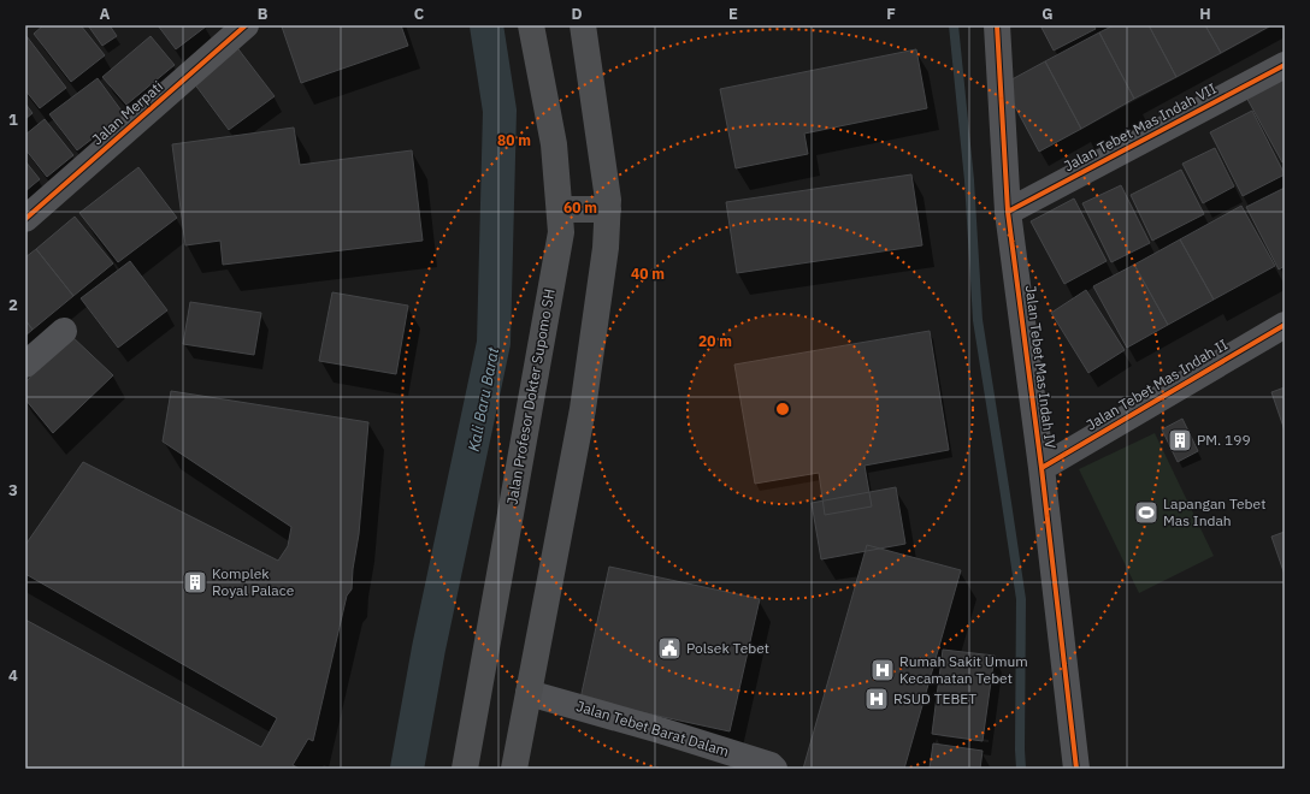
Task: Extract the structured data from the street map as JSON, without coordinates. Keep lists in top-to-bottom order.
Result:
{
  "streets": {
    "main road": ["Jalan Profesor Dokter Supomo SH"],
    "street": [
      "Jalan Merpati",
      "Jalan Tebet Mas Indah VII",
      "Jalan Tebet Mas Indah IV",
      "Jalan Tebet Mas Indah II",
      "Jalan Tebet Barat Dalam"
    ]
  },
  "crossings": [
    ["Jalan Tebet Mas Indah VII", "Jalan Tebet Mas Indah IV"],
    ["Jalan Tebet Mas Indah IV", "Jalan Tebet Mas Indah II"]
  ],
  "water": ["Kali Baru Barat"],
  "places": {
    "building": ["PM. 199", "Komplek Royal Palace"],
    "sports": ["Lapangan Tebet Mas Indah"],
    "public building": ["Polsek Tebet"],
    "hospital": ["Rumah Sakit Umum Kecamatan Tebet", "RSUD TEBET"]
  },
  "grid": {
    "columns": [
      "A",
      "B",
      "C",
      "D",
      "E",
      "F",
      "G",
      "H"
    ],
    "rows": [
      "1",
      "2",
      "3",
      "4"
    ]
  },
  "rings": [
    "80 m",
    "60 m",
    "40 m",
    "20 m"
  ]
}
